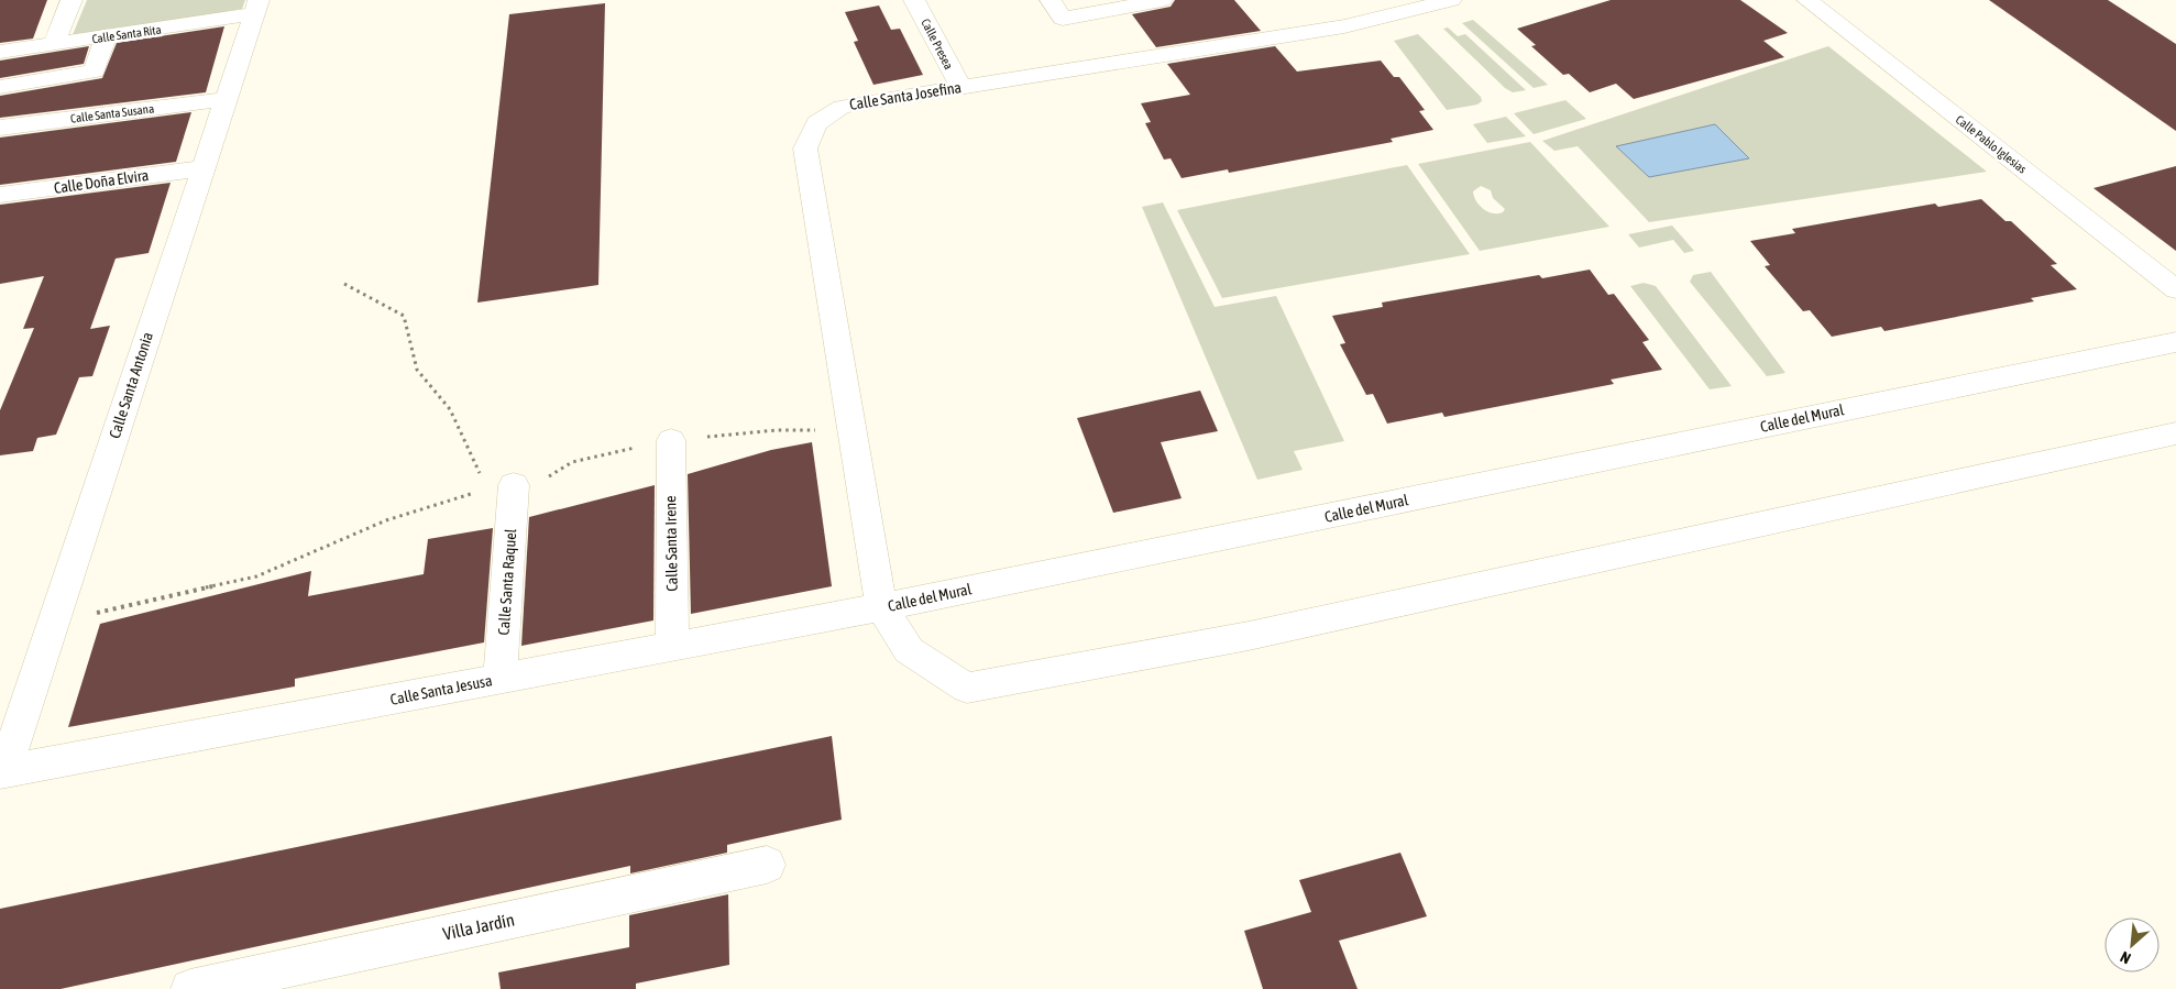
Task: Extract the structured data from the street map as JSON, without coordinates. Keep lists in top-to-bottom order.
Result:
{
  "streets": {
    "street": [
      "Calle Santa Rita",
      "Calle Presea",
      "Calle Santa Josefina",
      "Calle Santa Susana",
      "Calle Pablo Iglesias",
      "Calle Doña Elvira",
      "Calle Santa Antonia",
      "Calle del Mural",
      "Calle Santa Irene",
      "Calle Santa Raquel",
      "Calle Santa Jesusa",
      "Villa Jardín"
    ]
  },
  "crossings": [
    ["Calle Santa Rita", "Calle Santa Antonia"],
    ["Calle Presea", "Calle Santa Josefina"],
    ["Calle Santa Josefina", "Calle del Mural"],
    ["Calle Santa Josefina", "Calle Santa Jesusa"],
    ["Calle Santa Susana", "Calle Santa Antonia"],
    ["Calle Doña Elvira", "Calle Santa Antonia"],
    ["Calle Santa Antonia", "Calle Santa Jesusa"],
    ["Calle del Mural", "Calle Santa Jesusa"],
    ["Calle Santa Irene", "Calle Santa Jesusa"],
    ["Calle Santa Raquel", "Calle Santa Jesusa"]
  ],
  "north": "bottom left"
}
